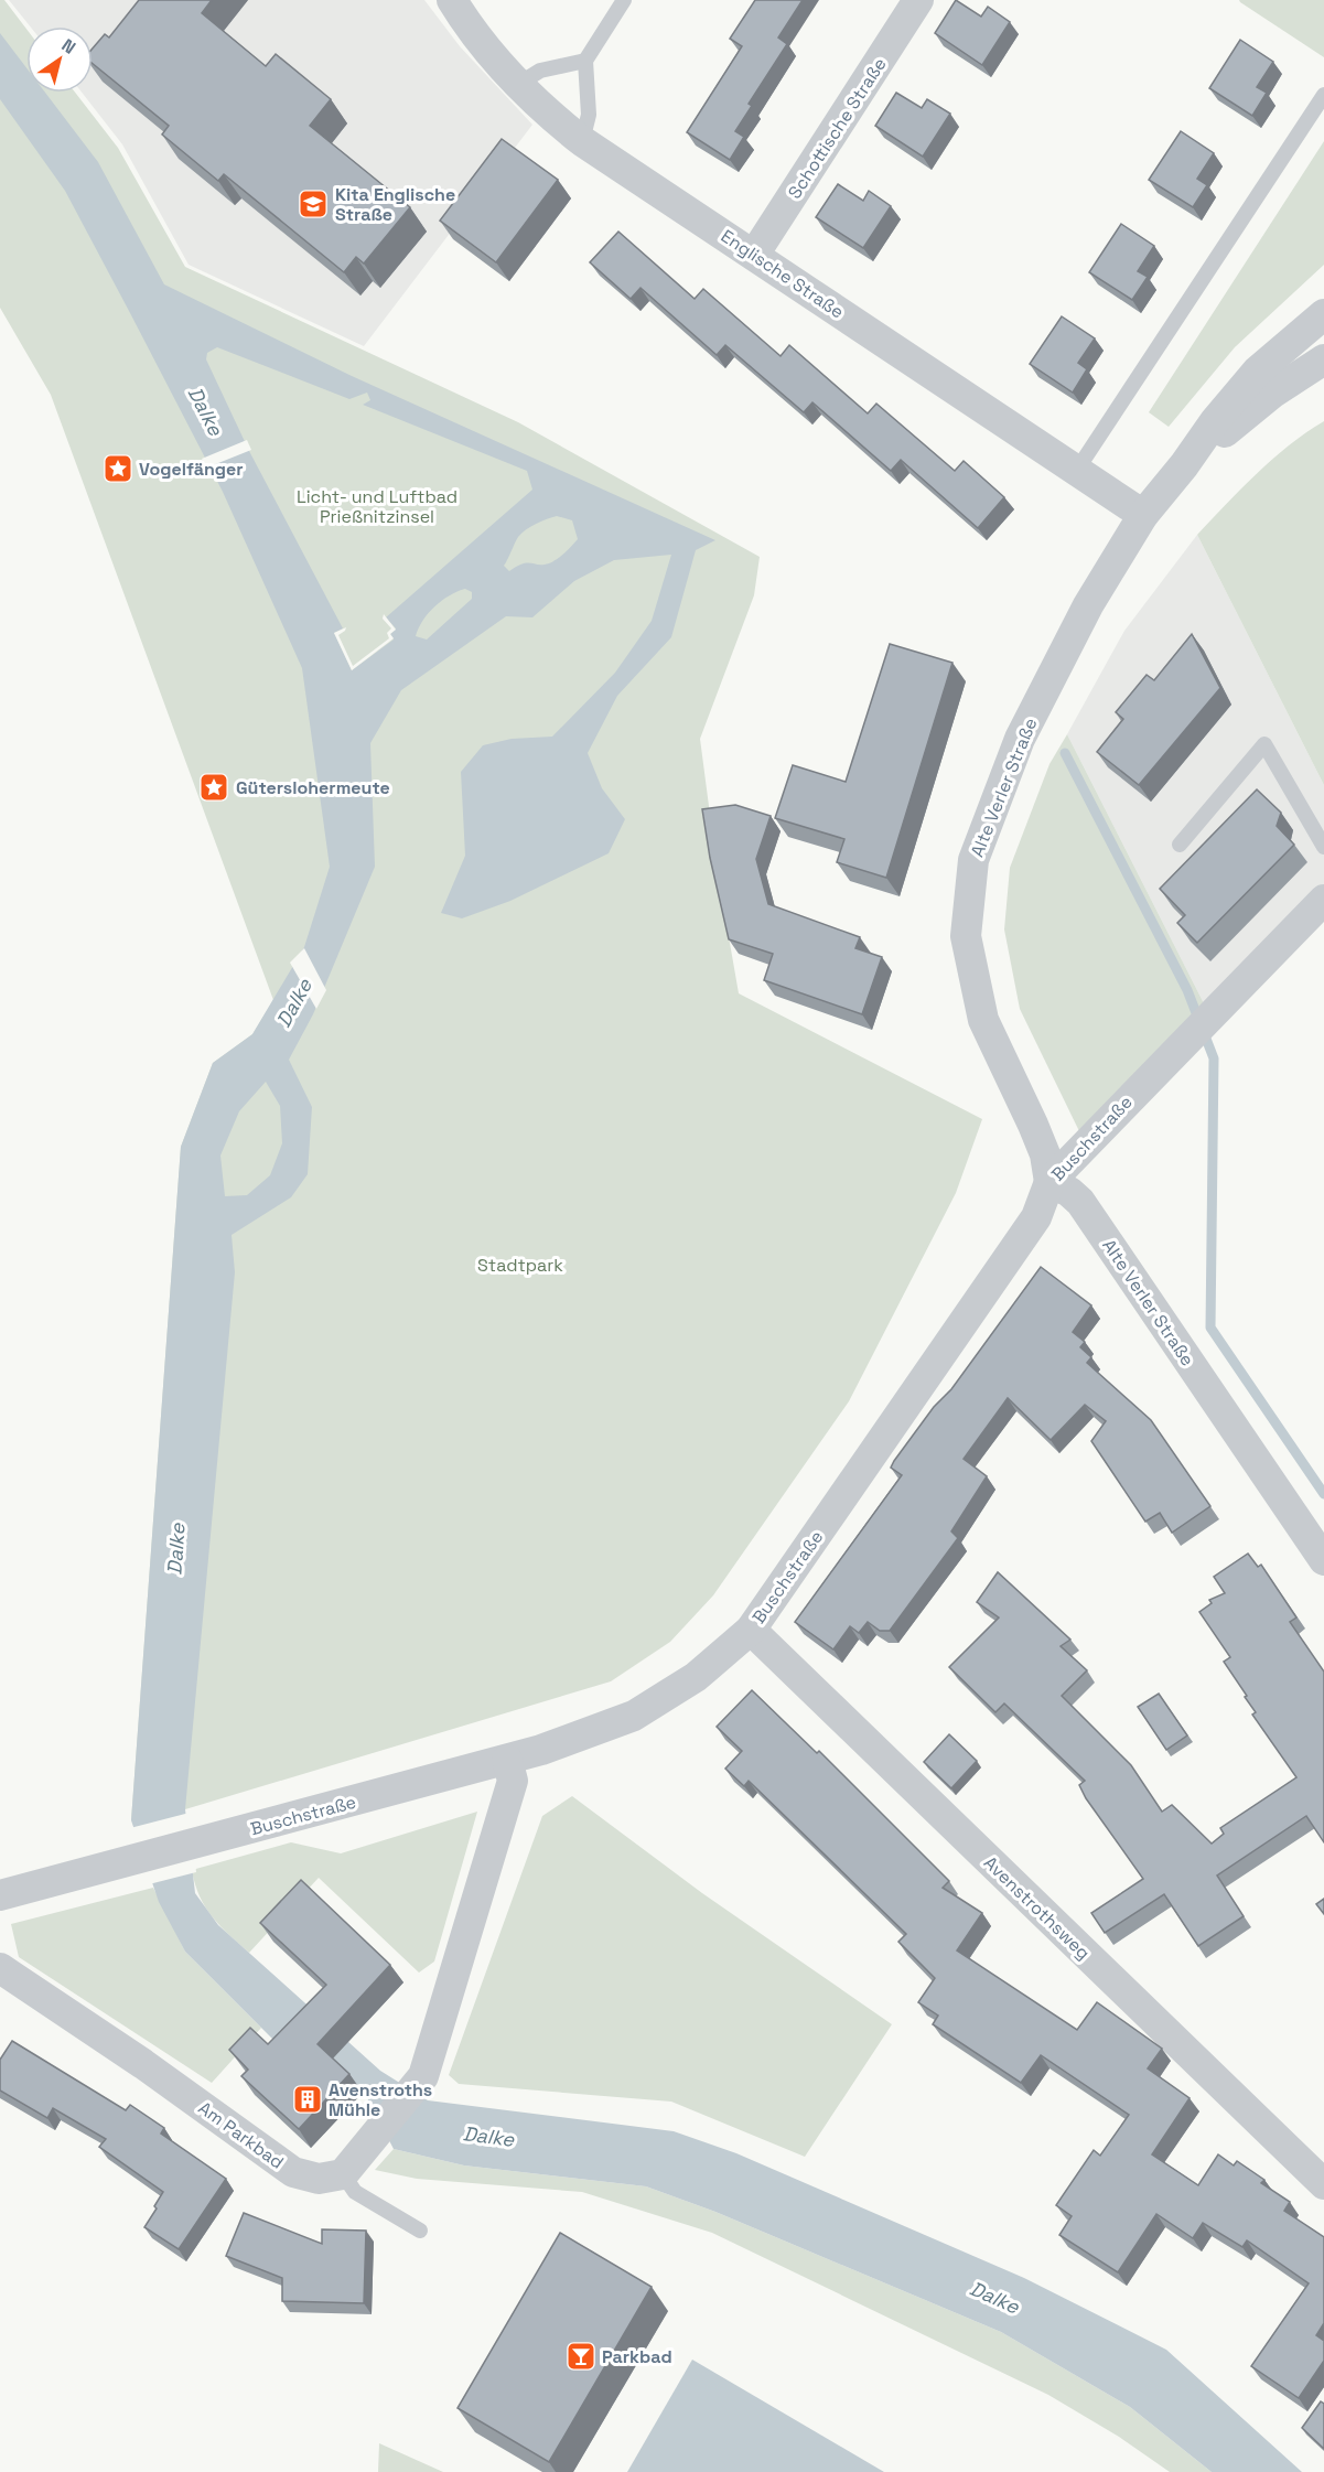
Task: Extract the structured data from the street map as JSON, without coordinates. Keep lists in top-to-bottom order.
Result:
{
  "streets": {
    "street": [
      "Schottische Straße",
      "Englische Straße",
      "Alte Verler Straße",
      "Buschstraße",
      "Avenstrothsweg",
      "Am Parkbad"
    ]
  },
  "crossings": [
    ["Schottische Straße", "Englische Straße"],
    ["Englische Straße", "Alte Verler Straße"],
    ["Alte Verler Straße", "Buschstraße"],
    ["Buschstraße", "Avenstrothsweg"]
  ],
  "water": ["Dalke"],
  "parks": ["Licht- und Luftbad Prießnitzinsel", "Stadtpark"],
  "places": {
    "school or university": ["Kita Englische Straße"],
    "place": ["Vogelfänger", "Güterslohermeute"],
    "building": ["Avenstroths Mühle"],
    "bar": ["Parkbad"]
  },
  "north": "top right"
}
